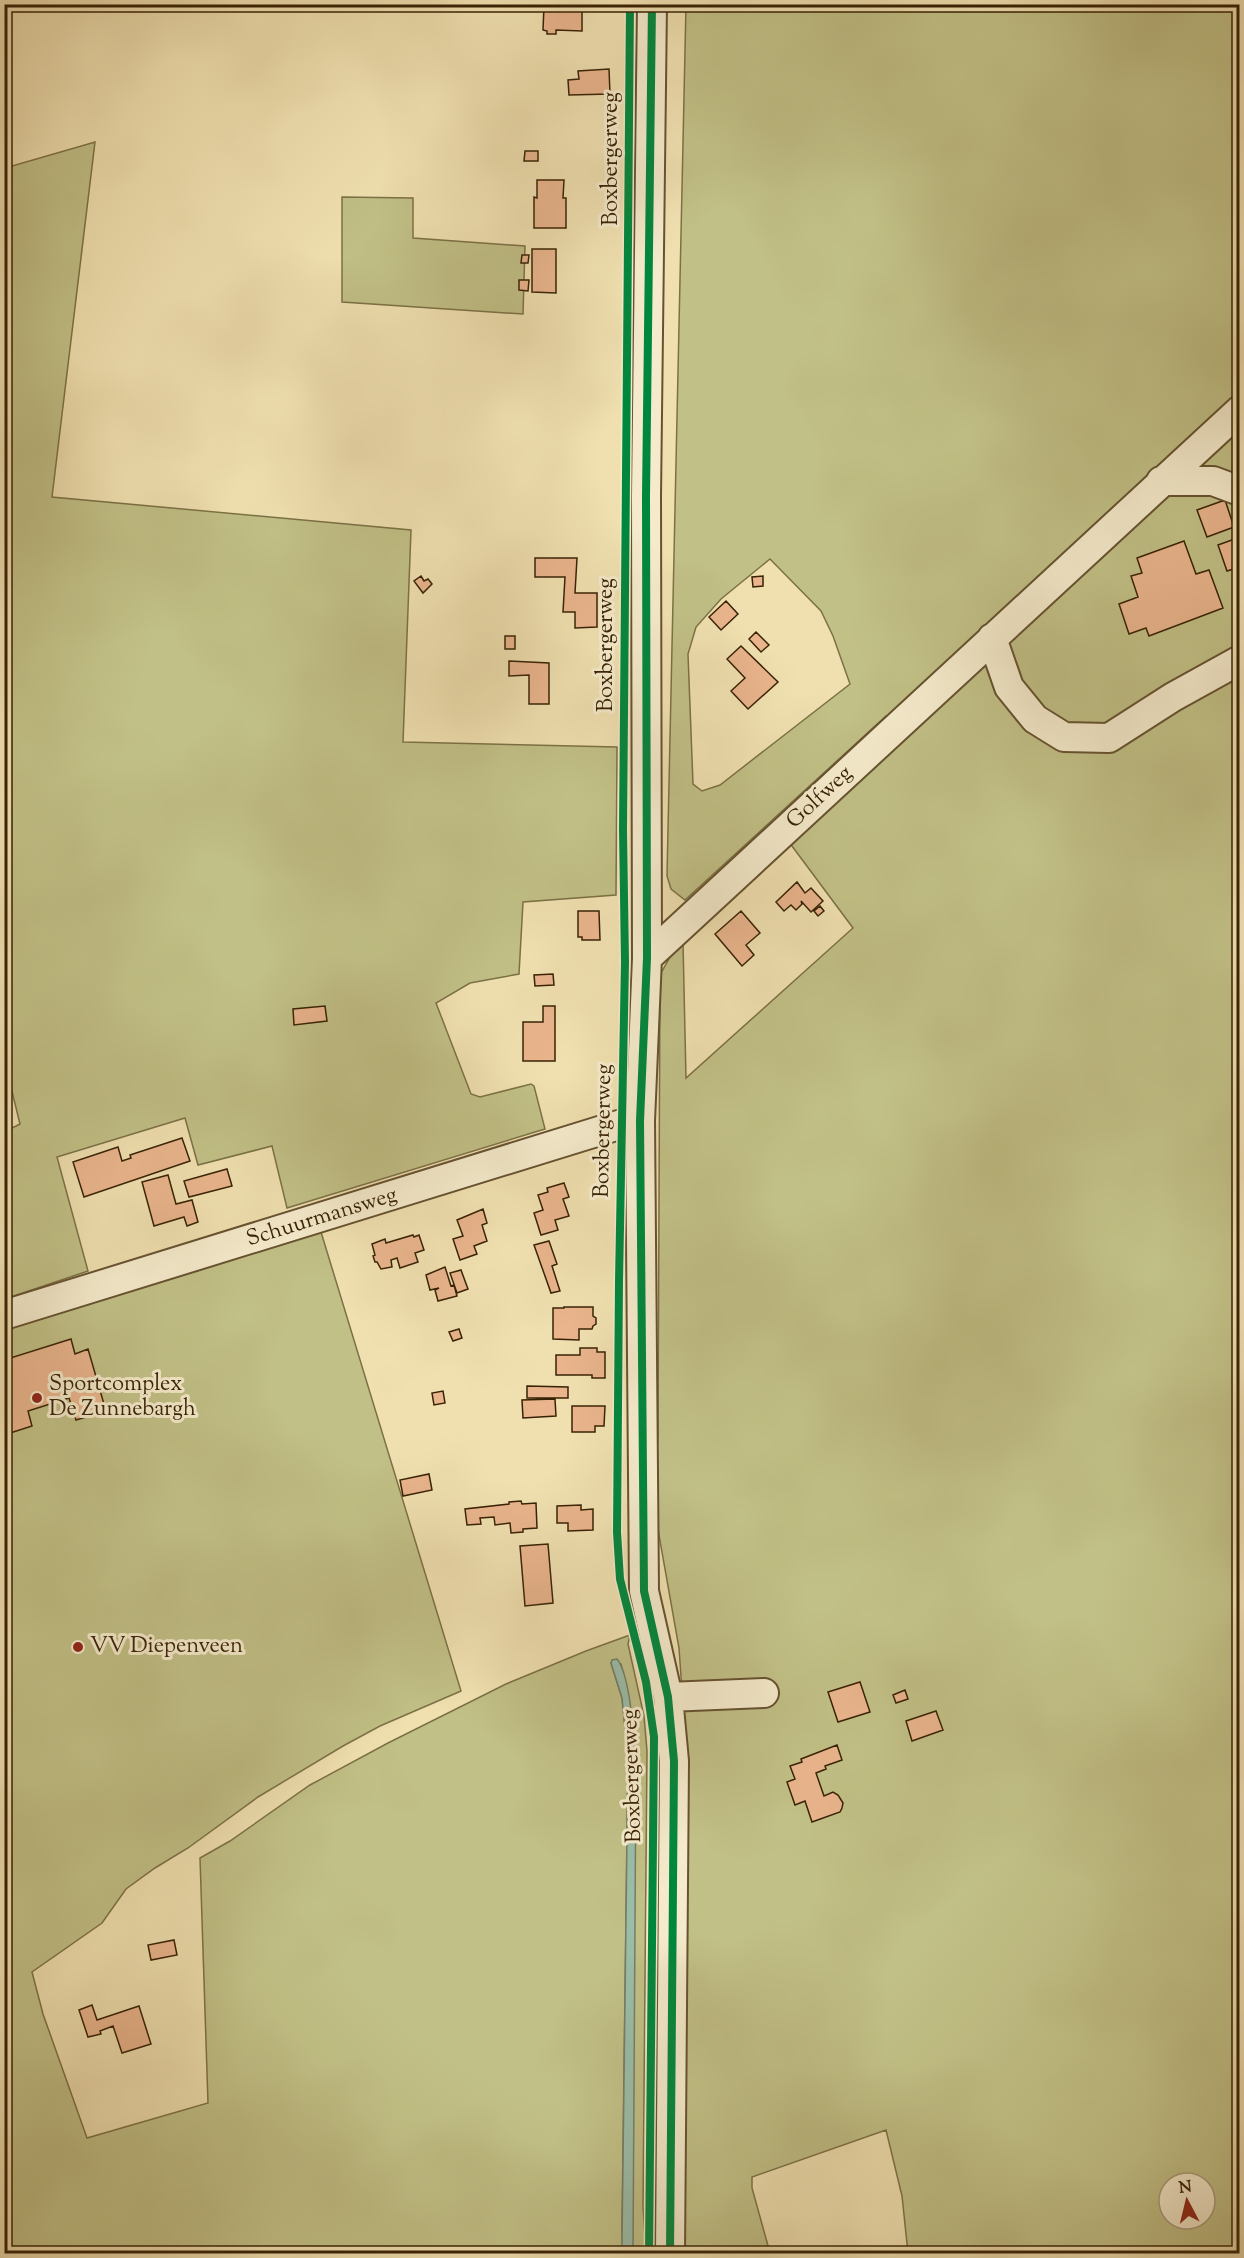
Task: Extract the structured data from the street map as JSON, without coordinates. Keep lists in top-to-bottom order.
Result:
{
  "streets": {
    "street": ["Boxbergerweg", "Golfweg", "Schuurmansweg"]
  },
  "crossings": [
    ["Boxbergerweg", "Golfweg"],
    ["Boxbergerweg", "Schuurmansweg"]
  ],
  "places": ["Sportcomplex De Zunnebargh", "VV Diepenveen"],
  "north": "top"
}
